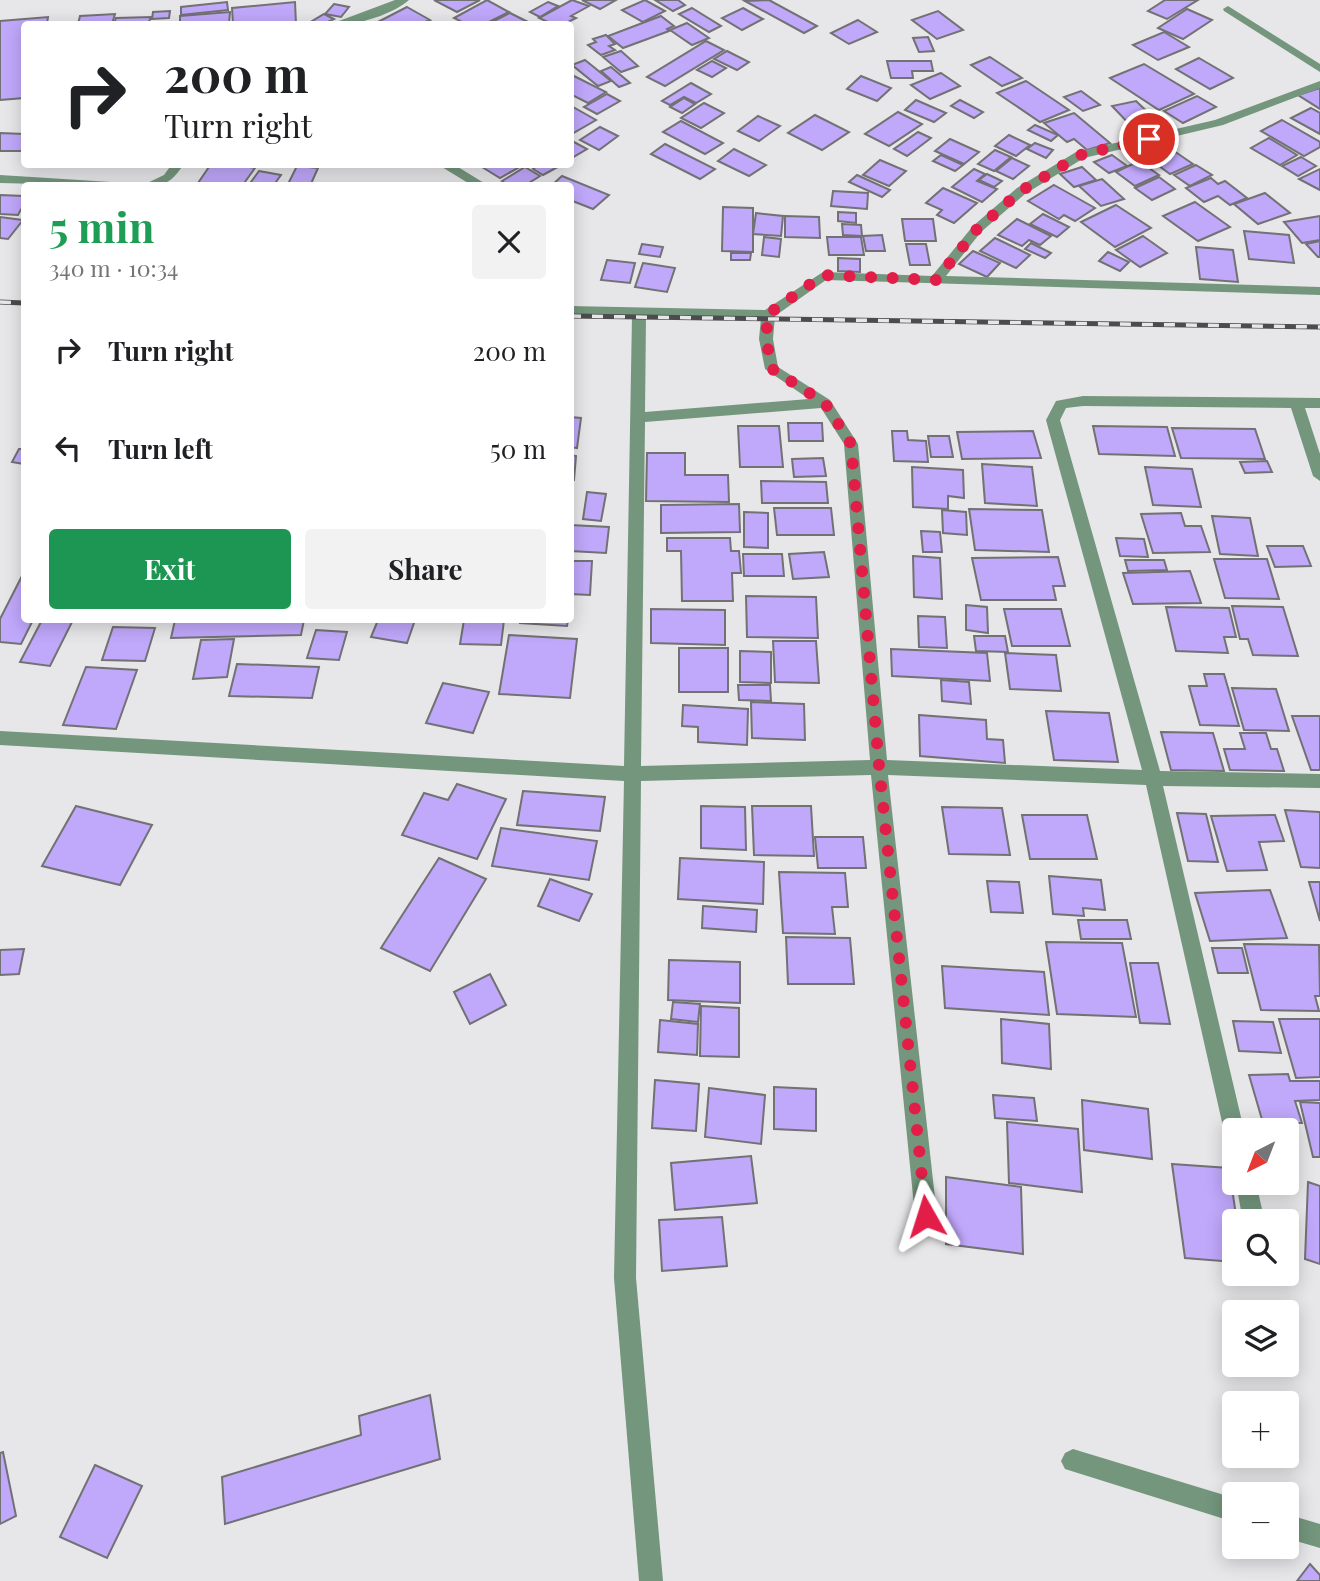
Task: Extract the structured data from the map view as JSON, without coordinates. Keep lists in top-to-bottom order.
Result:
{
  "north": "bottom left",
  "page": {
    "turn": ["200 m", "Turn right"],
    "heading": ["5 min", "340 m · 10:34"],
    "list": [
      {
        "name": "Turn right",
        "value": "200 m"
      },
      {
        "name": "Turn left",
        "value": "50 m"
      }
    ],
    "buttons": ["Exit", "Share"],
    "map_buttons": ["+", "−"]
  }
}
